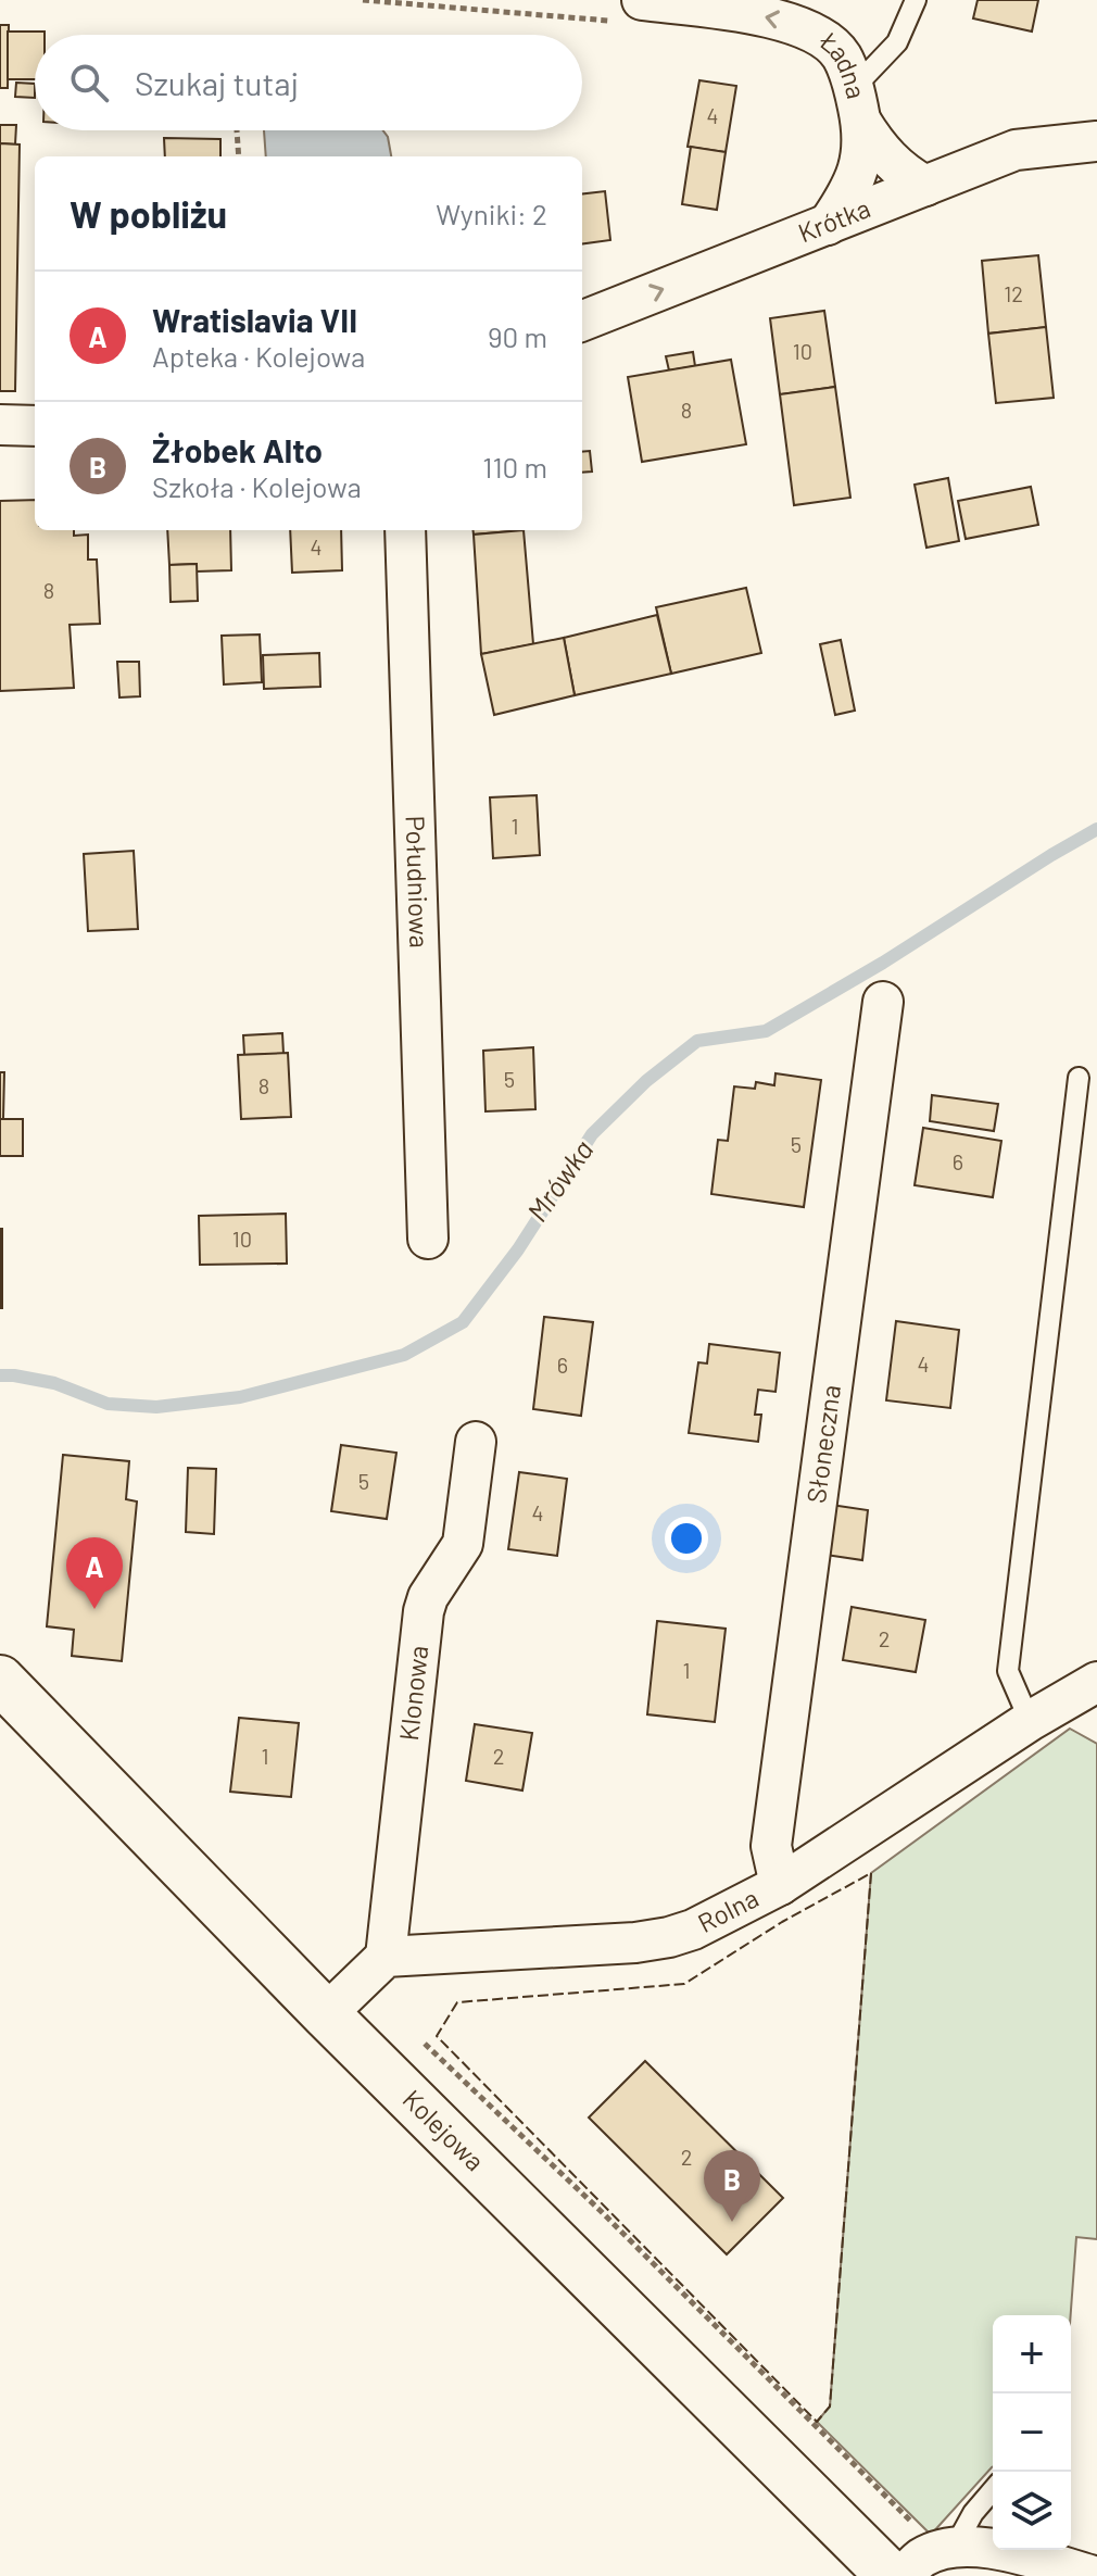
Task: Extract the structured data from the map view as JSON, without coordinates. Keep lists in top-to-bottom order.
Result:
{
  "streets": {
    "street": [
      "Ładna",
      "Krótka",
      "Południowa",
      "Słoneczna",
      "Klonowa",
      "Rolna",
      "Kolejowa"
    ]
  },
  "crossings": [
    ["Ładna", "Krótka"],
    ["Słoneczna", "Rolna"],
    ["Klonowa", "Rolna"]
  ],
  "one_way": ["Ładna", "Krótka"],
  "water": ["Mrówka"],
  "house_numbers": [
    "4",
    "12",
    "10",
    "8",
    "4",
    "8",
    "1",
    "5",
    "8",
    "5",
    "6",
    "10",
    "4",
    "6",
    "5",
    "4",
    "2",
    "1",
    "1",
    "2",
    "2"
  ],
  "page": {
    "search": "Szukaj tutaj",
    "heading": ["W pobliżu", "Wyniki: 2"],
    "list": [
      {
        "mark": "A",
        "name": "Wratislavia VII",
        "note": "Apteka · Kolejowa",
        "value": "90 m"
      },
      {
        "mark": "B",
        "name": "Żłobek Alto",
        "note": "Szkoła · Kolejowa",
        "value": "110 m"
      }
    ],
    "pins": ["A", "B"],
    "map_buttons": ["+", "−"]
  }
}
